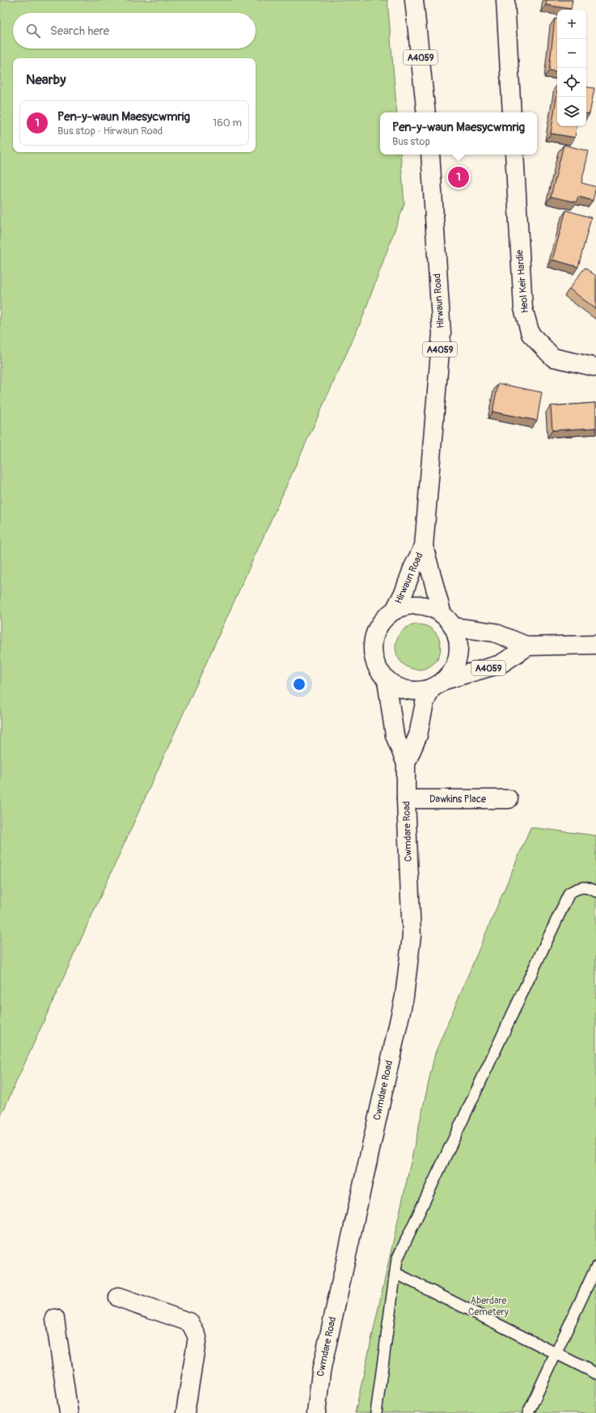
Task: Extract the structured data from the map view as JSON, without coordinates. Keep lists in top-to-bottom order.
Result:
{
  "streets": {
    "main road": [
      "A4059",
      "Heol Keir Hardie",
      "Hirwaun Road",
      "Dawkins Place",
      "Cwmdare Road"
    ]
  },
  "crossings": [
    ["A4059", "Hirwaun Road"],
    ["A4059", "Cwmdare Road"],
    ["Hirwaun Road", "Cwmdare Road"],
    ["Dawkins Place", "Cwmdare Road"]
  ],
  "parks": ["Aberdare Cemetery"],
  "page": {
    "map_buttons": ["+", "−"],
    "search": "Search here",
    "heading": "Nearby",
    "list": [
      {
        "mark": "1",
        "name": "Pen-y-waun Maesycwmrig",
        "note": "Bus stop · Hirwaun Road",
        "value": "160 m"
      }
    ],
    "popup": ["Pen-y-waun Maesycwmrig", "Bus stop"],
    "pins": "1"
  }
}
